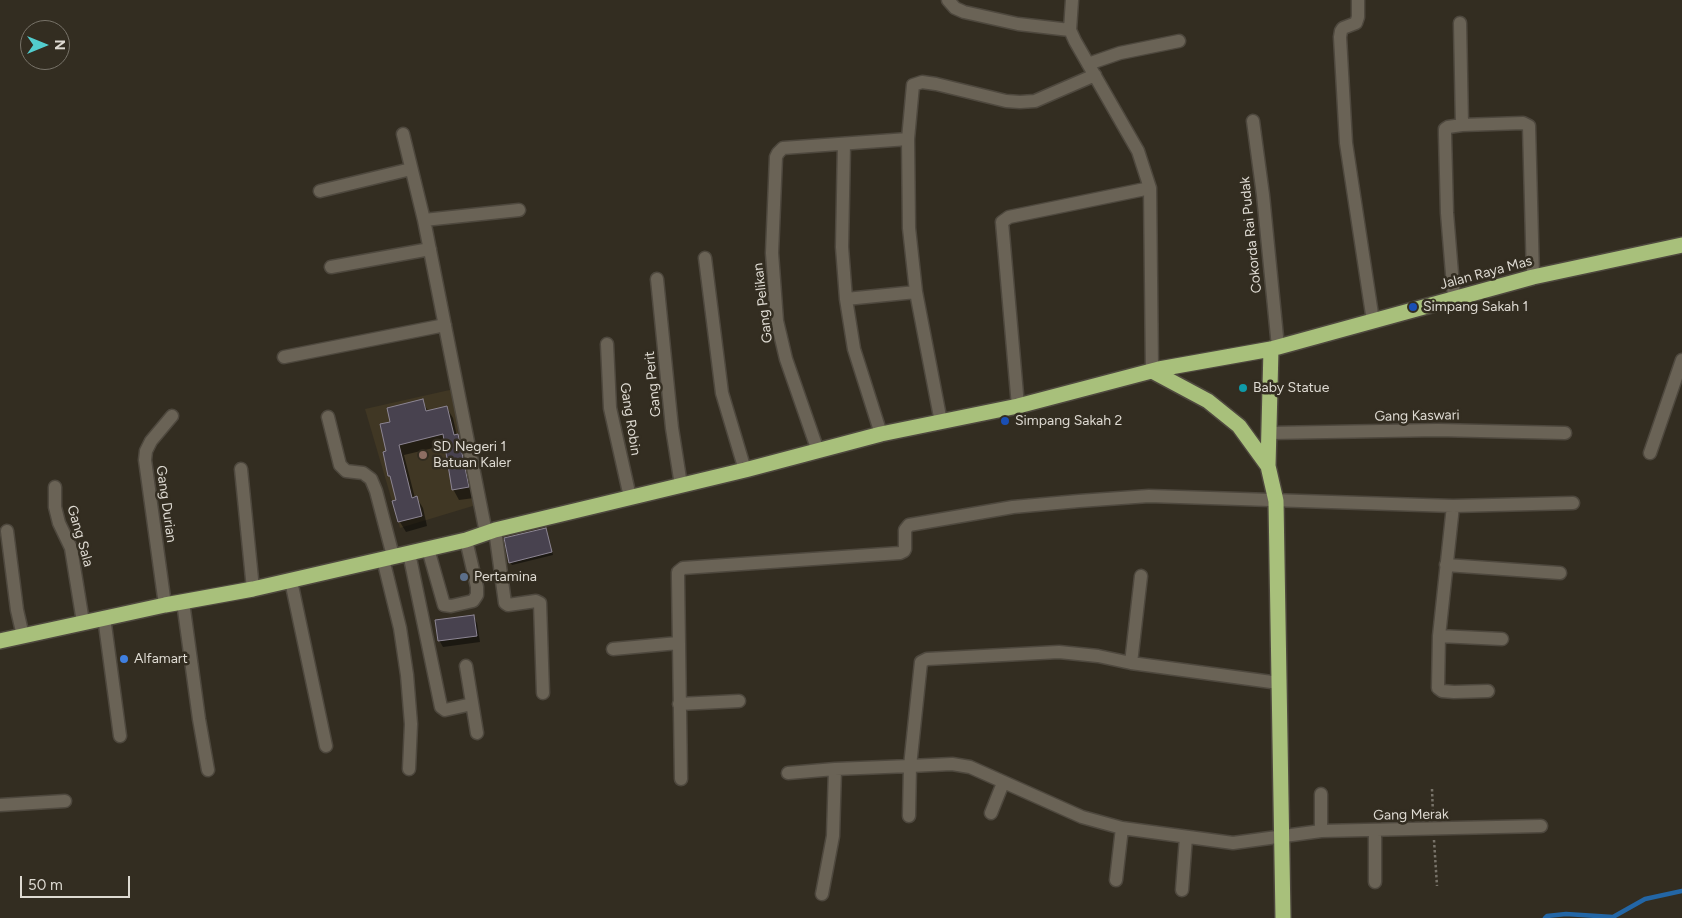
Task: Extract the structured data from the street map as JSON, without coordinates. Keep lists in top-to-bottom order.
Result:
{
  "streets": {
    "highway": ["Jalan Raya Mas"],
    "street": [
      "Cokorda Rai Pudak",
      "Gang Pelikan",
      "Gang Perit",
      "Gang Kaswari",
      "Gang Robin",
      "Gang Durian",
      "Gang Sala",
      "Gang Merak"
    ]
  },
  "crossings": [
    ["Cokorda Rai Pudak", "Jalan Raya Mas"],
    ["Jalan Raya Mas", "Gang Pelikan"],
    ["Jalan Raya Mas", "Gang Perit"],
    ["Jalan Raya Mas", "Gang Robin"],
    ["Jalan Raya Mas", "Gang Durian"],
    ["Jalan Raya Mas", "Gang Sala"]
  ],
  "places": [
    "Simpang Sakah 1",
    "Baby Statue",
    "Simpang Sakah 2",
    "SD Negeri 1 Batuan Kaler",
    "Pertamina",
    "Alfamart"
  ],
  "scale_bar": "50 m",
  "north": "right"
}
